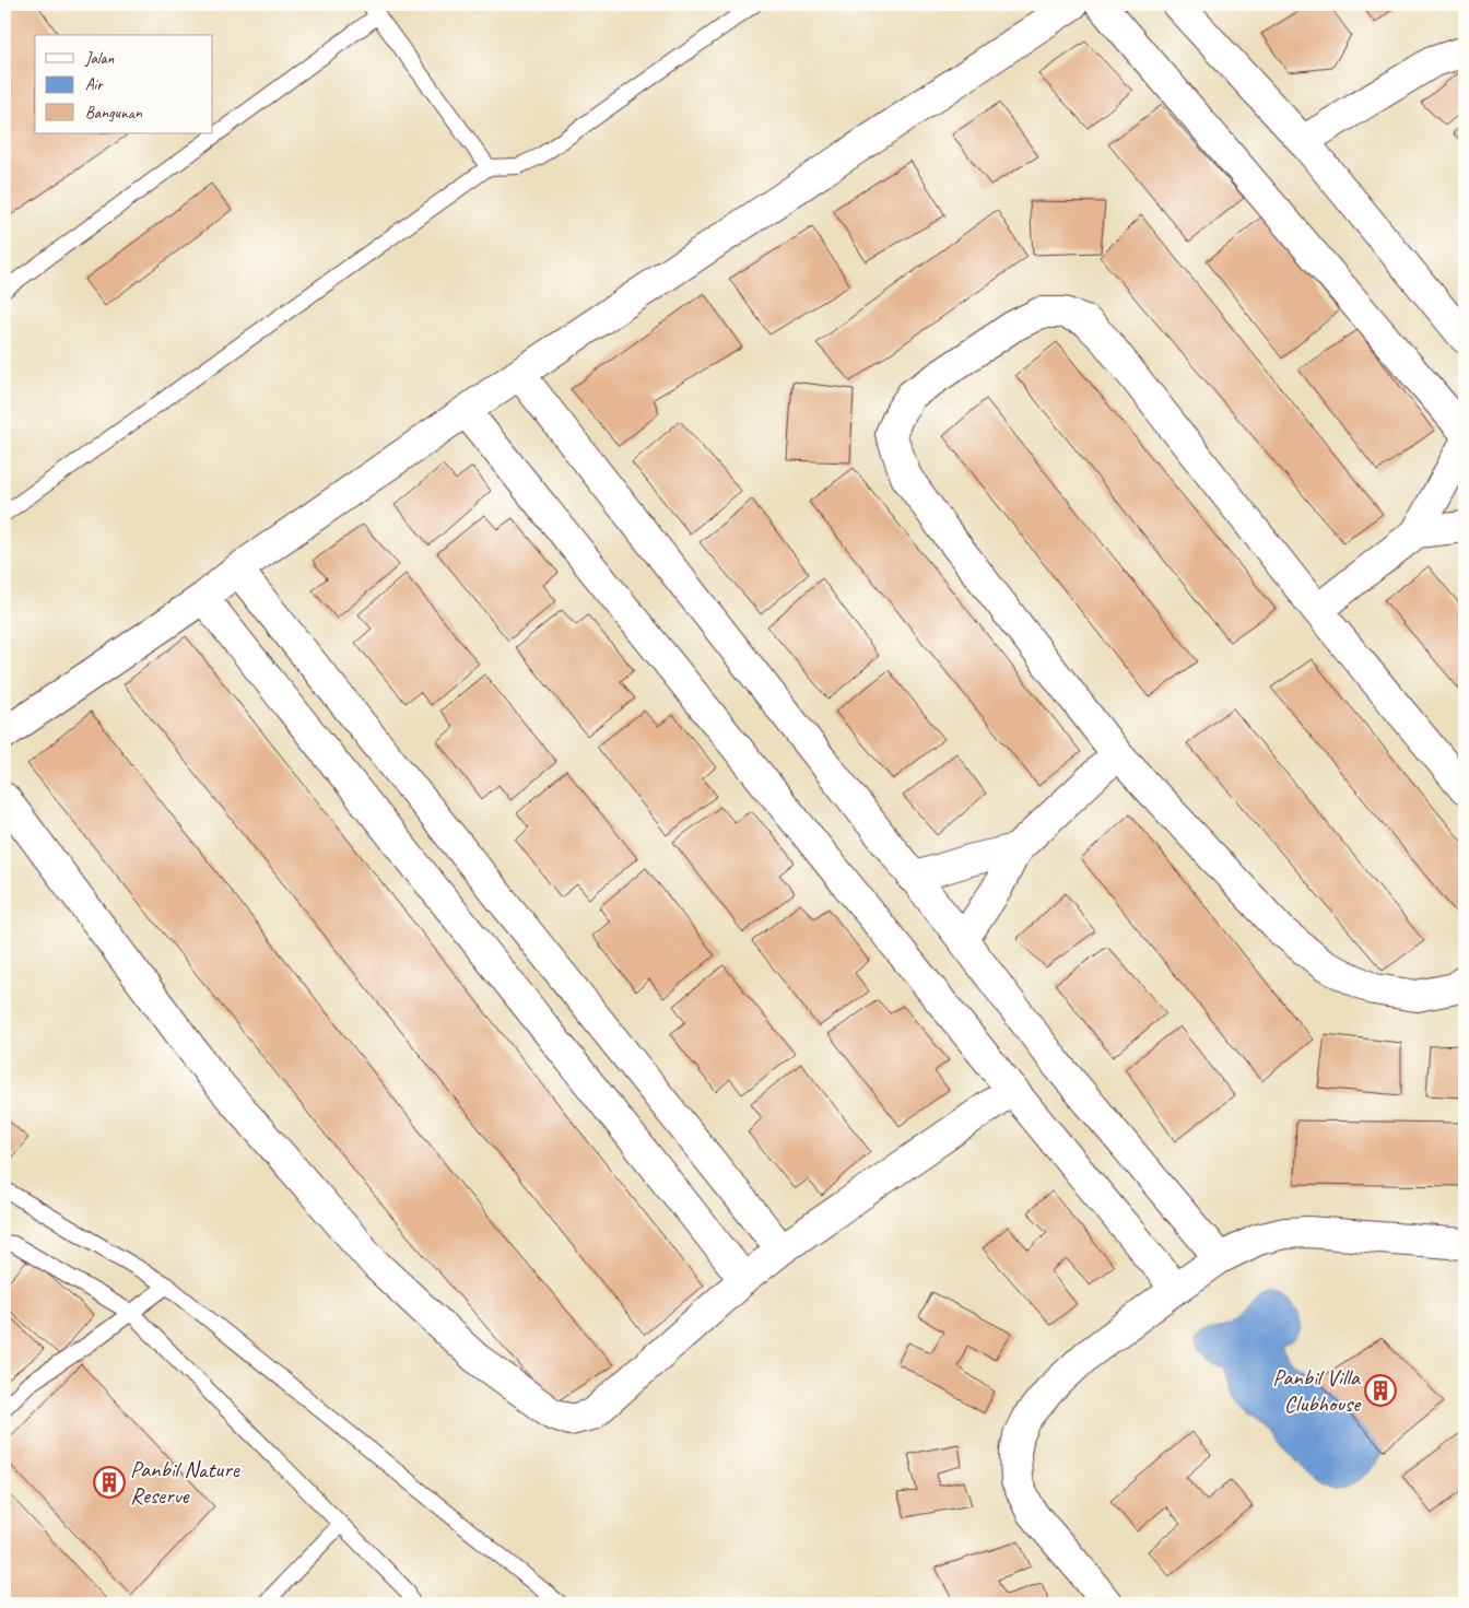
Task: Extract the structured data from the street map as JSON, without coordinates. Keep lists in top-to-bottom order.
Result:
{
  "places": {
    "building": ["Panbil Villa Clubhouse", "Panbil Nature Reserve"]
  },
  "legend": ["Jalan", "Air", "Bangunan"]
}
